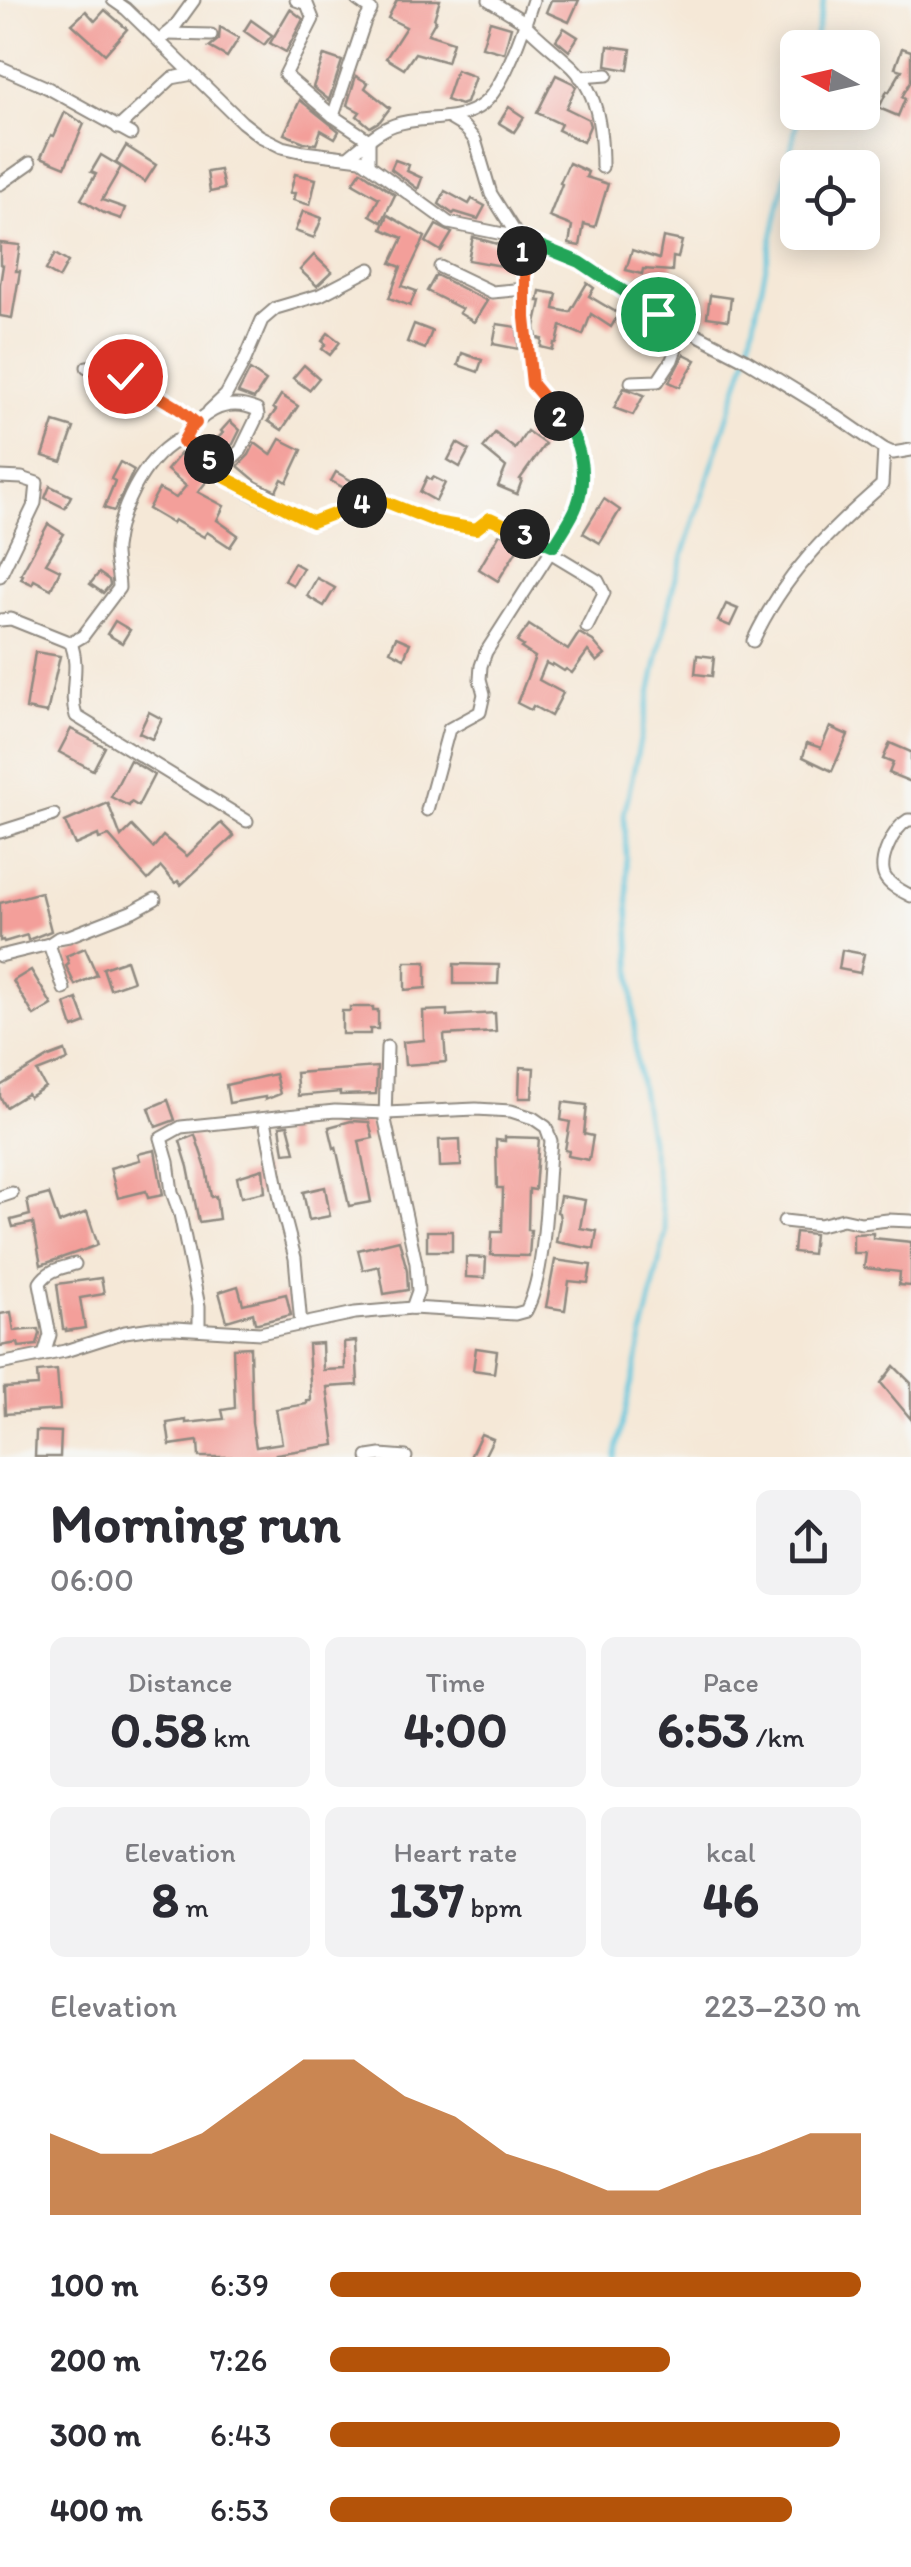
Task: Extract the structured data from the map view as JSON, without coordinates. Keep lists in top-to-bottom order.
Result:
{
  "north": "left",
  "page": {
    "pins": [
      "1",
      "2",
      "5",
      "4",
      "3"
    ],
    "heading": ["Morning run", "06:00"],
    "stats": [
      ["Distance", "0.58 km"],
      ["Time", "4:00"],
      ["Pace", "6:53 /km"],
      ["Elevation", "8 m"],
      ["Heart rate", "137 bpm"],
      ["kcal", "46"]
    ],
    "chart": ["Elevation", "223–230 m"],
    "list": [
      {
        "name": "100 m",
        "note": "6:39"
      },
      {
        "name": "200 m",
        "note": "7:26"
      },
      {
        "name": "300 m",
        "note": "6:43"
      },
      {
        "name": "400 m",
        "note": "6:53"
      }
    ]
  }
}
